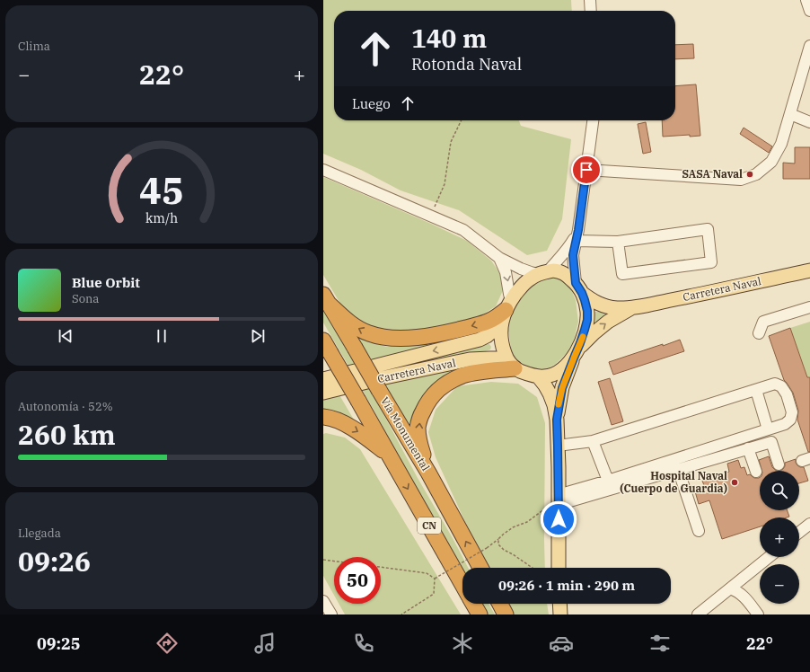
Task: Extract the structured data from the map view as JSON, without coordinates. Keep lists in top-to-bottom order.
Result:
{
  "streets": {
    "highway": ["Vía Monumental", "CN"],
    "main road": ["Carretera Naval"]
  },
  "places": ["SASA Naval", "Hospital Naval (Cuerpo de Guardia)"],
  "page": {
    "tile": [
      "Clima",
      ["Autonomía · 52%", "260 km"],
      ["Llegada", "09:26"]
    ],
    "turn": ["140 m", "Rotonda Naval"],
    "heat": ["−", "22°", "+"],
    "then": "Luego",
    "song": ["Blue Orbit", "Sona"],
    "map_buttons": ["+", "−"],
    "limit": "50",
    "trip": "09:26 · 1 min · 290 m",
    "tabs": ["09:25", "22°"],
    "gauge": ["45", "km/h"]
  }
}
